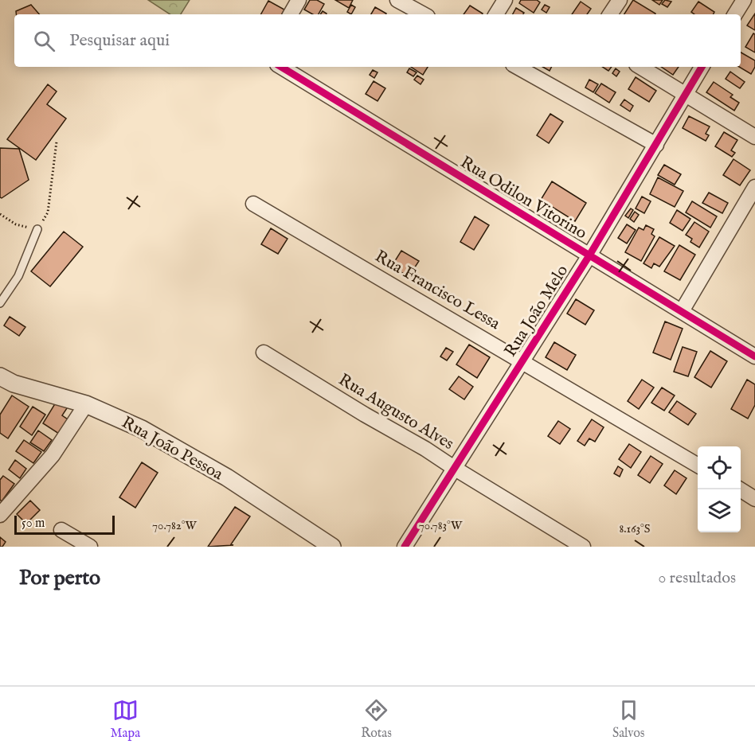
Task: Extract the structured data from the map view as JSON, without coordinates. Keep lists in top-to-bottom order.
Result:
{
  "streets": {
    "street": [
      "Rua Odilon Vitorino",
      "Rua Francisco Lessa",
      "Rua João Melo",
      "Rua Augusto Alves",
      "Rua João Pessoa"
    ]
  },
  "crossings": [
    ["Rua Odilon Vitorino", "Rua João Melo"],
    ["Rua Francisco Lessa", "Rua João Melo"],
    ["Rua João Melo", "Rua Augusto Alves"]
  ],
  "scale_bar": "50 m",
  "page": {
    "search": "Pesquisar aqui",
    "scale": "50 m",
    "heading": ["Por perto", "0 resultados"],
    "nav": ["Mapa", "Rotas", "Salvos"]
  },
  "coordinates": ["70.782°W", "70.783°W", "8.163°S"]
}
